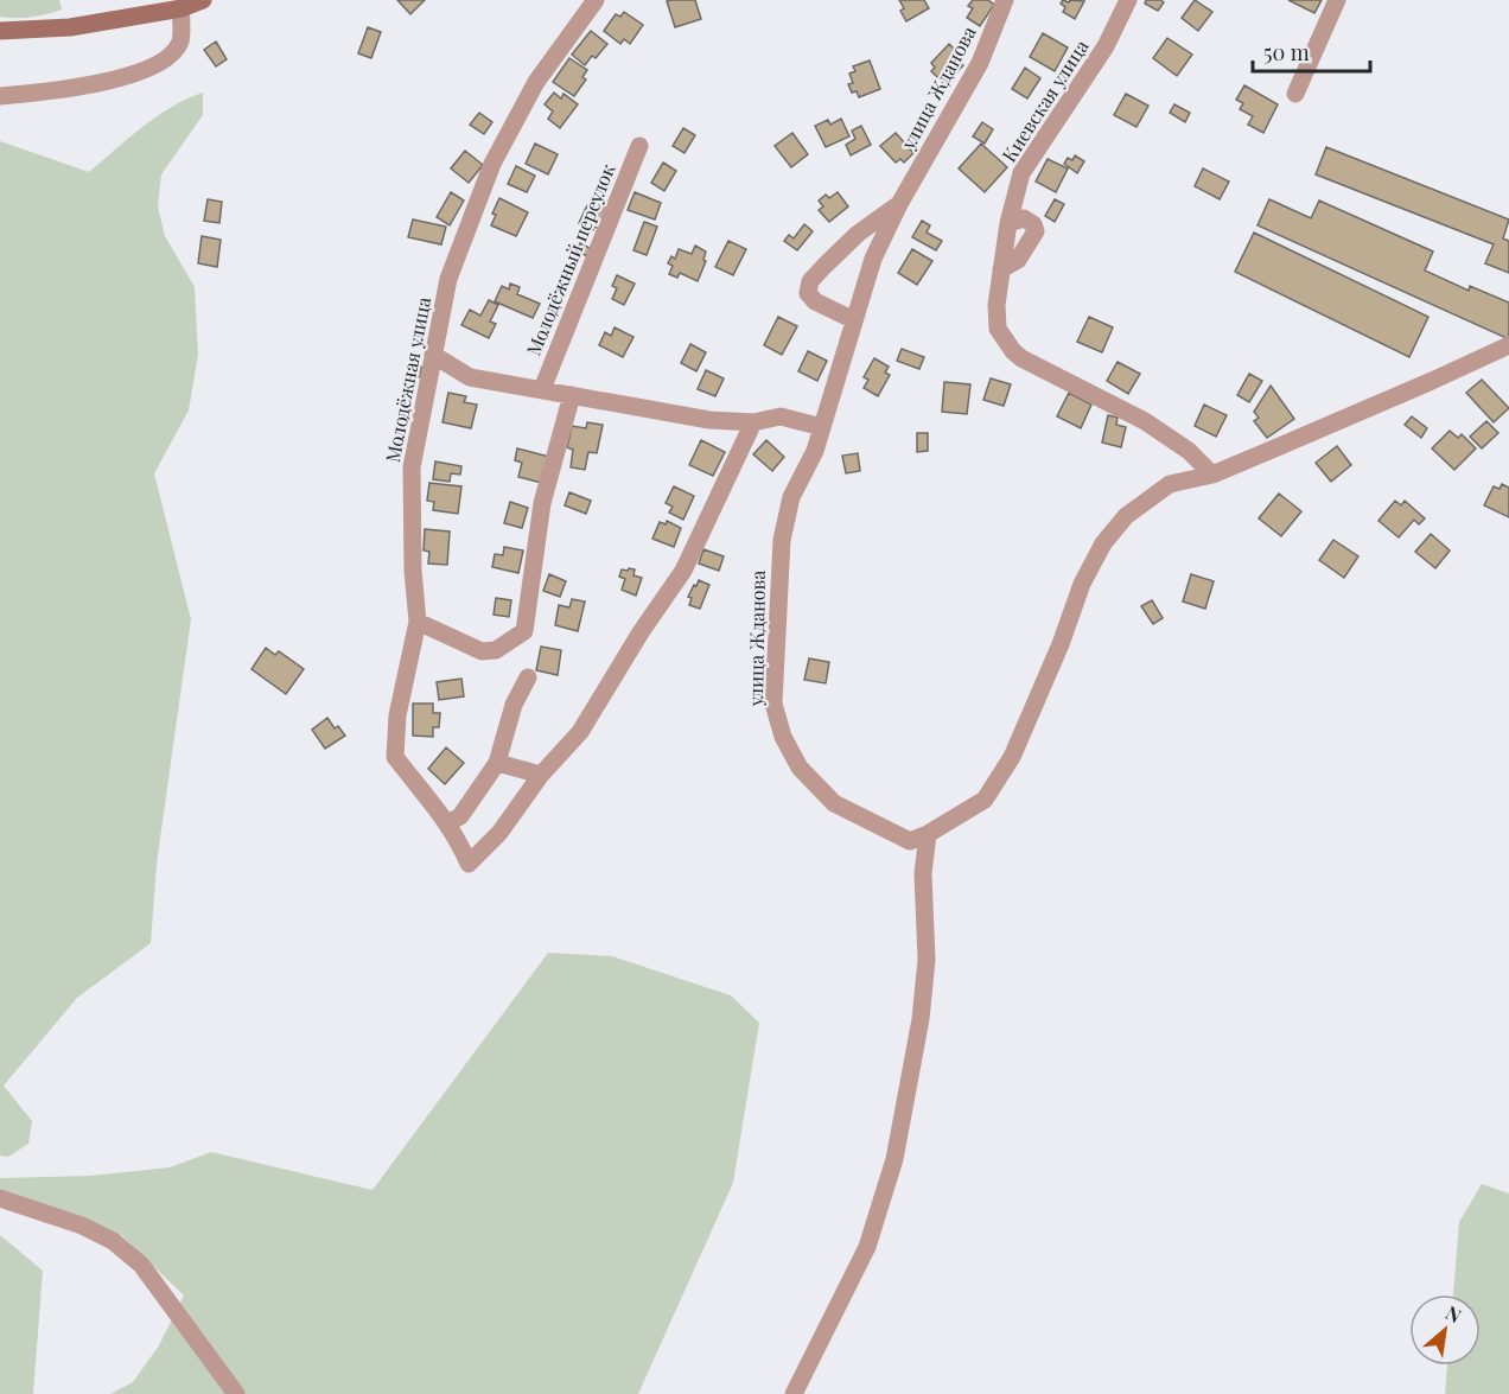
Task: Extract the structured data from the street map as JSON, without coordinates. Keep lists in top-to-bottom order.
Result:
{
  "streets": {
    "street": [
      "улица Жданова",
      "Киевская улица",
      "Молодёжный переулок",
      "Молодёжная улица"
    ]
  },
  "scale_bar": "50 m",
  "north": "top right"
}
